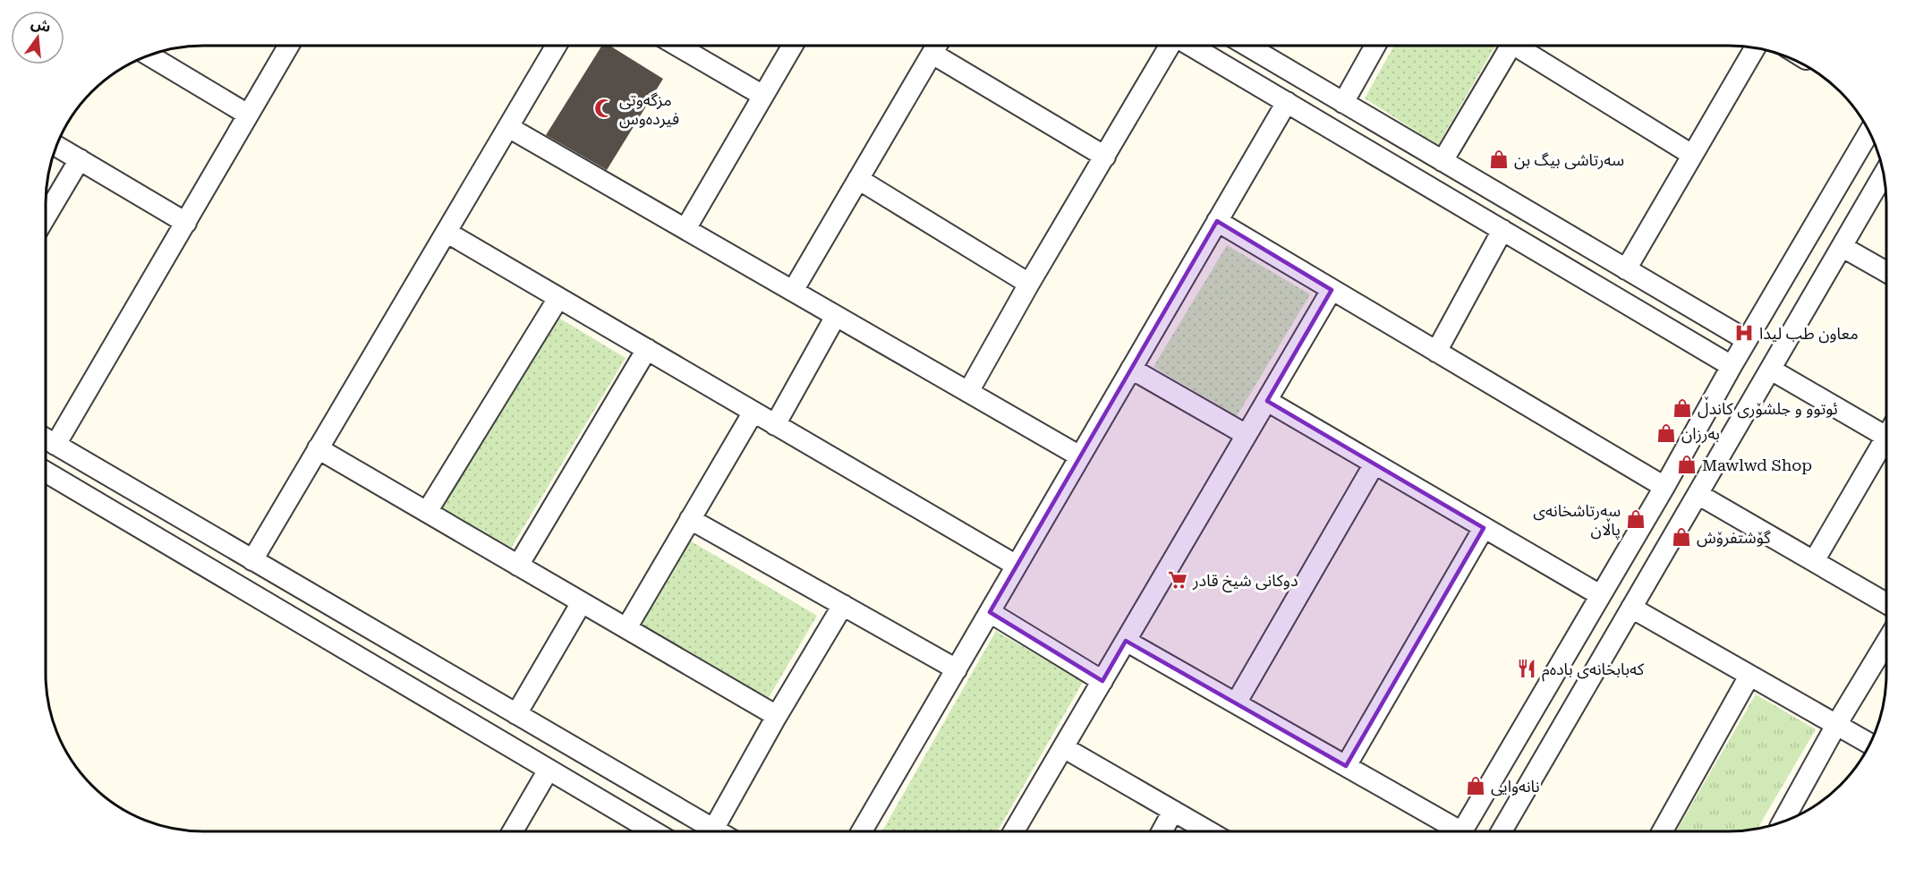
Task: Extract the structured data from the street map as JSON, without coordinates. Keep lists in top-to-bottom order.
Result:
{
  "places": {
    "mosque": ["مزگە‌وتی فیردە‌وس"],
    "shop": [
      "سەرتاشی بیگ بن",
      "ئوتوو و جلشۆری کاندڵ",
      "بەرزان",
      "Mawlwd Shop",
      "سەرتاشخانەی پاڵان",
      "گۆشتفرۆش",
      "نانەوایی"
    ],
    "hospital": ["معاون طب لیدا"],
    "supermarket": ["دوکانی شیخ قادر"],
    "restaurant": ["کەبابخانەی بادەم"]
  },
  "north": "top"
}
